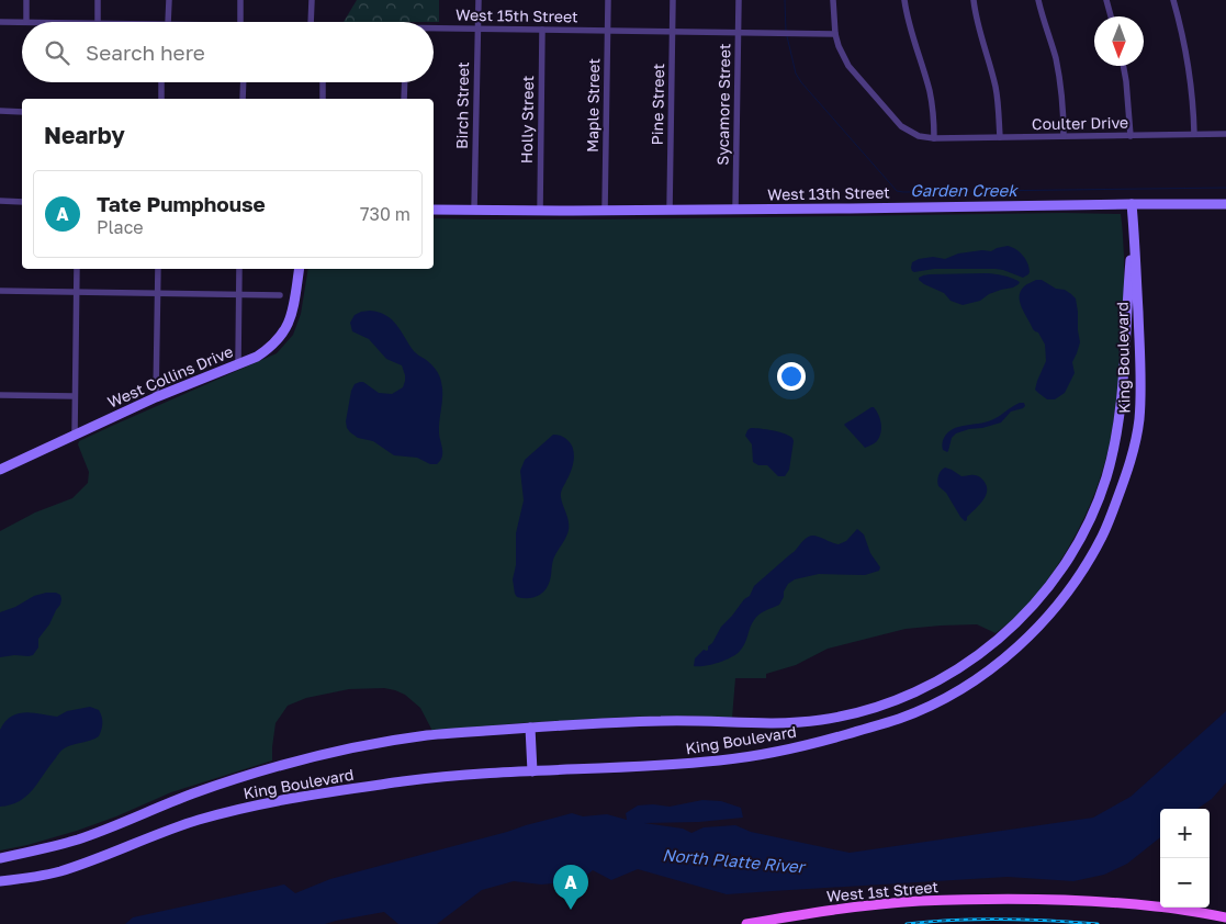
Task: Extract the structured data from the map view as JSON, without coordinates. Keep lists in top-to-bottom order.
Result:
{
  "streets": {
    "main road": ["West 1st Street"],
    "street": [
      "West 15th Street",
      "Pine Street",
      "Sycamore Street",
      "Birch Street",
      "Maple Street",
      "Holly Street",
      "Coulter Drive",
      "West 13th Street",
      "King Boulevard",
      "West Collins Drive"
    ]
  },
  "crossings": [
    ["West 15th Street", "Pine Street"],
    ["West 15th Street", "Sycamore Street"],
    ["West 15th Street", "Birch Street"],
    ["West 15th Street", "Maple Street"],
    ["West 15th Street", "Holly Street"],
    ["West 15th Street", "Coulter Drive"],
    ["Pine Street", "West 13th Street"],
    ["Sycamore Street", "West 13th Street"],
    ["Birch Street", "West 13th Street"],
    ["Maple Street", "West 13th Street"],
    ["Holly Street", "West 13th Street"],
    ["West 13th Street", "King Boulevard"]
  ],
  "water": ["Garden Creek", "North Platte River"],
  "north": "bottom",
  "page": {
    "search": "Search here",
    "heading": "Nearby",
    "list": [
      {
        "mark": "A",
        "name": "Tate Pumphouse",
        "note": "Place",
        "value": "730 m"
      }
    ],
    "map_buttons": ["+", "−"],
    "pins": "A"
  }
}
